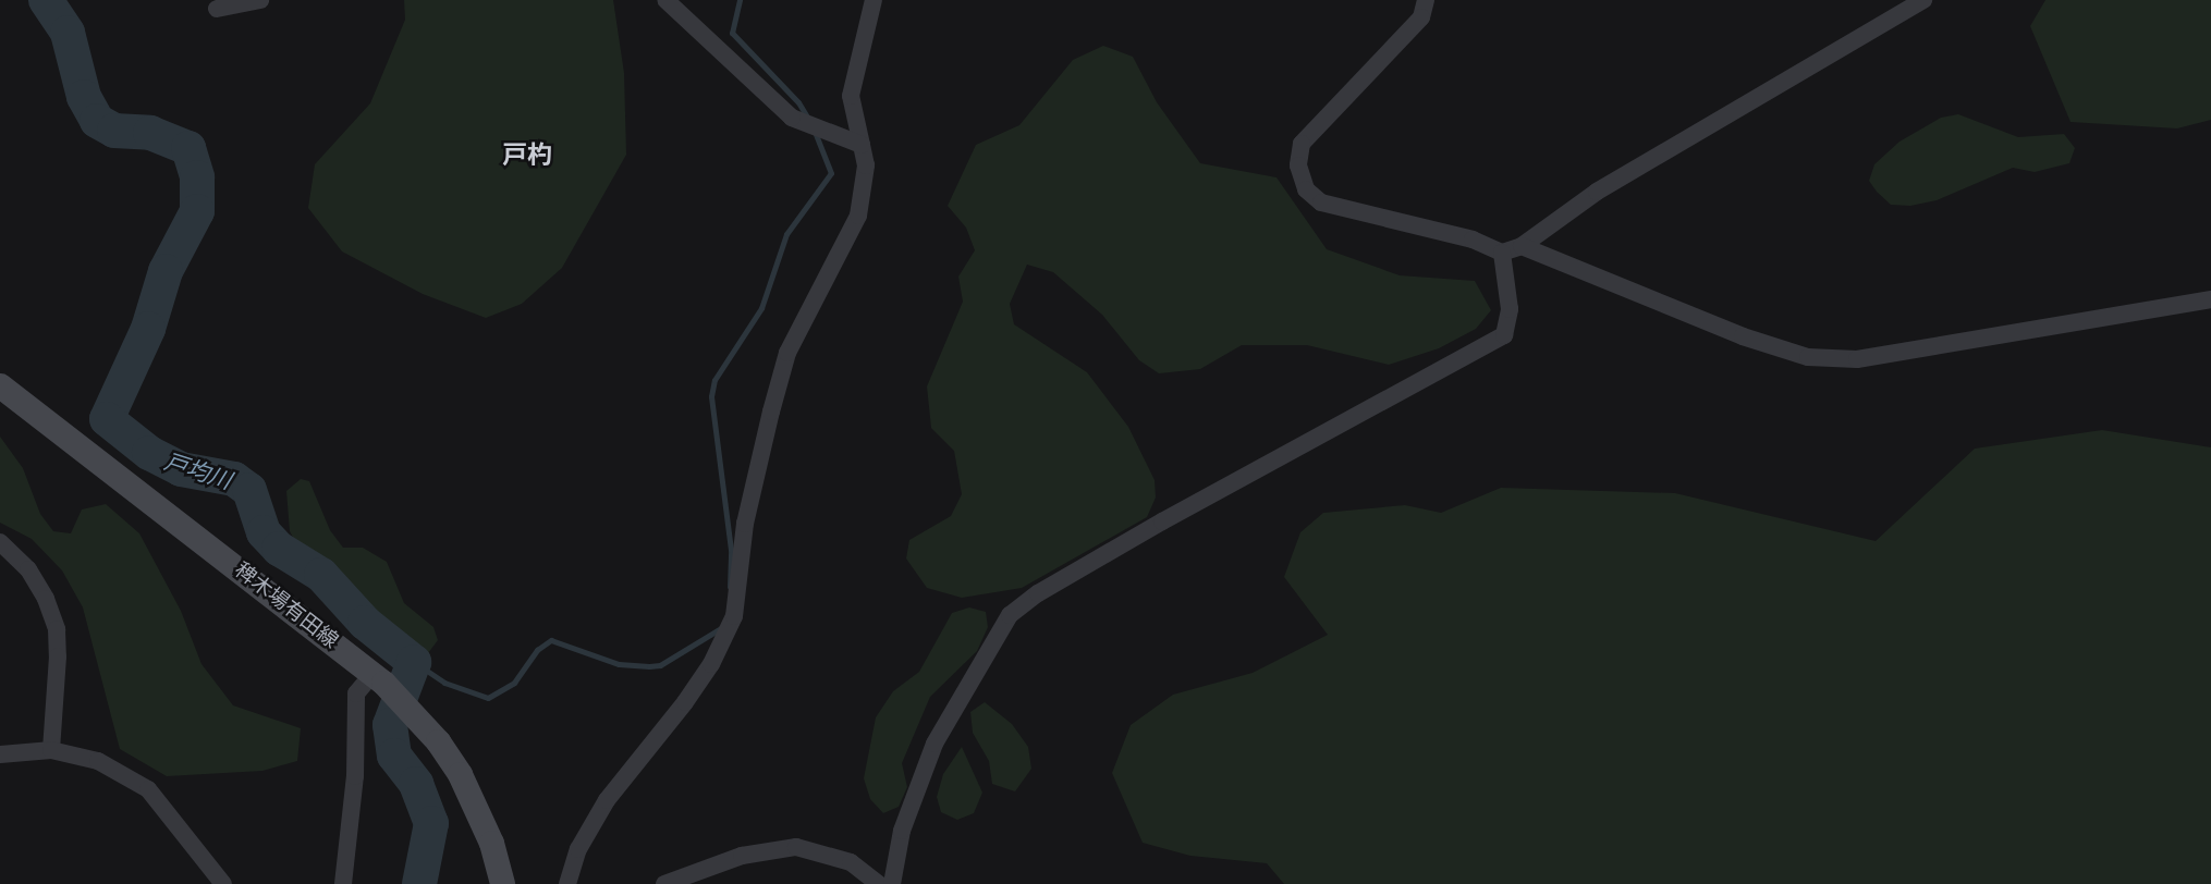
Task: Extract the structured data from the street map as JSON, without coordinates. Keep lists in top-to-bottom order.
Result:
{
  "streets": {
    "main road": ["稗木場有田線"]
  },
  "districts": ["戸杓"],
  "water": ["戸均川"]
}
